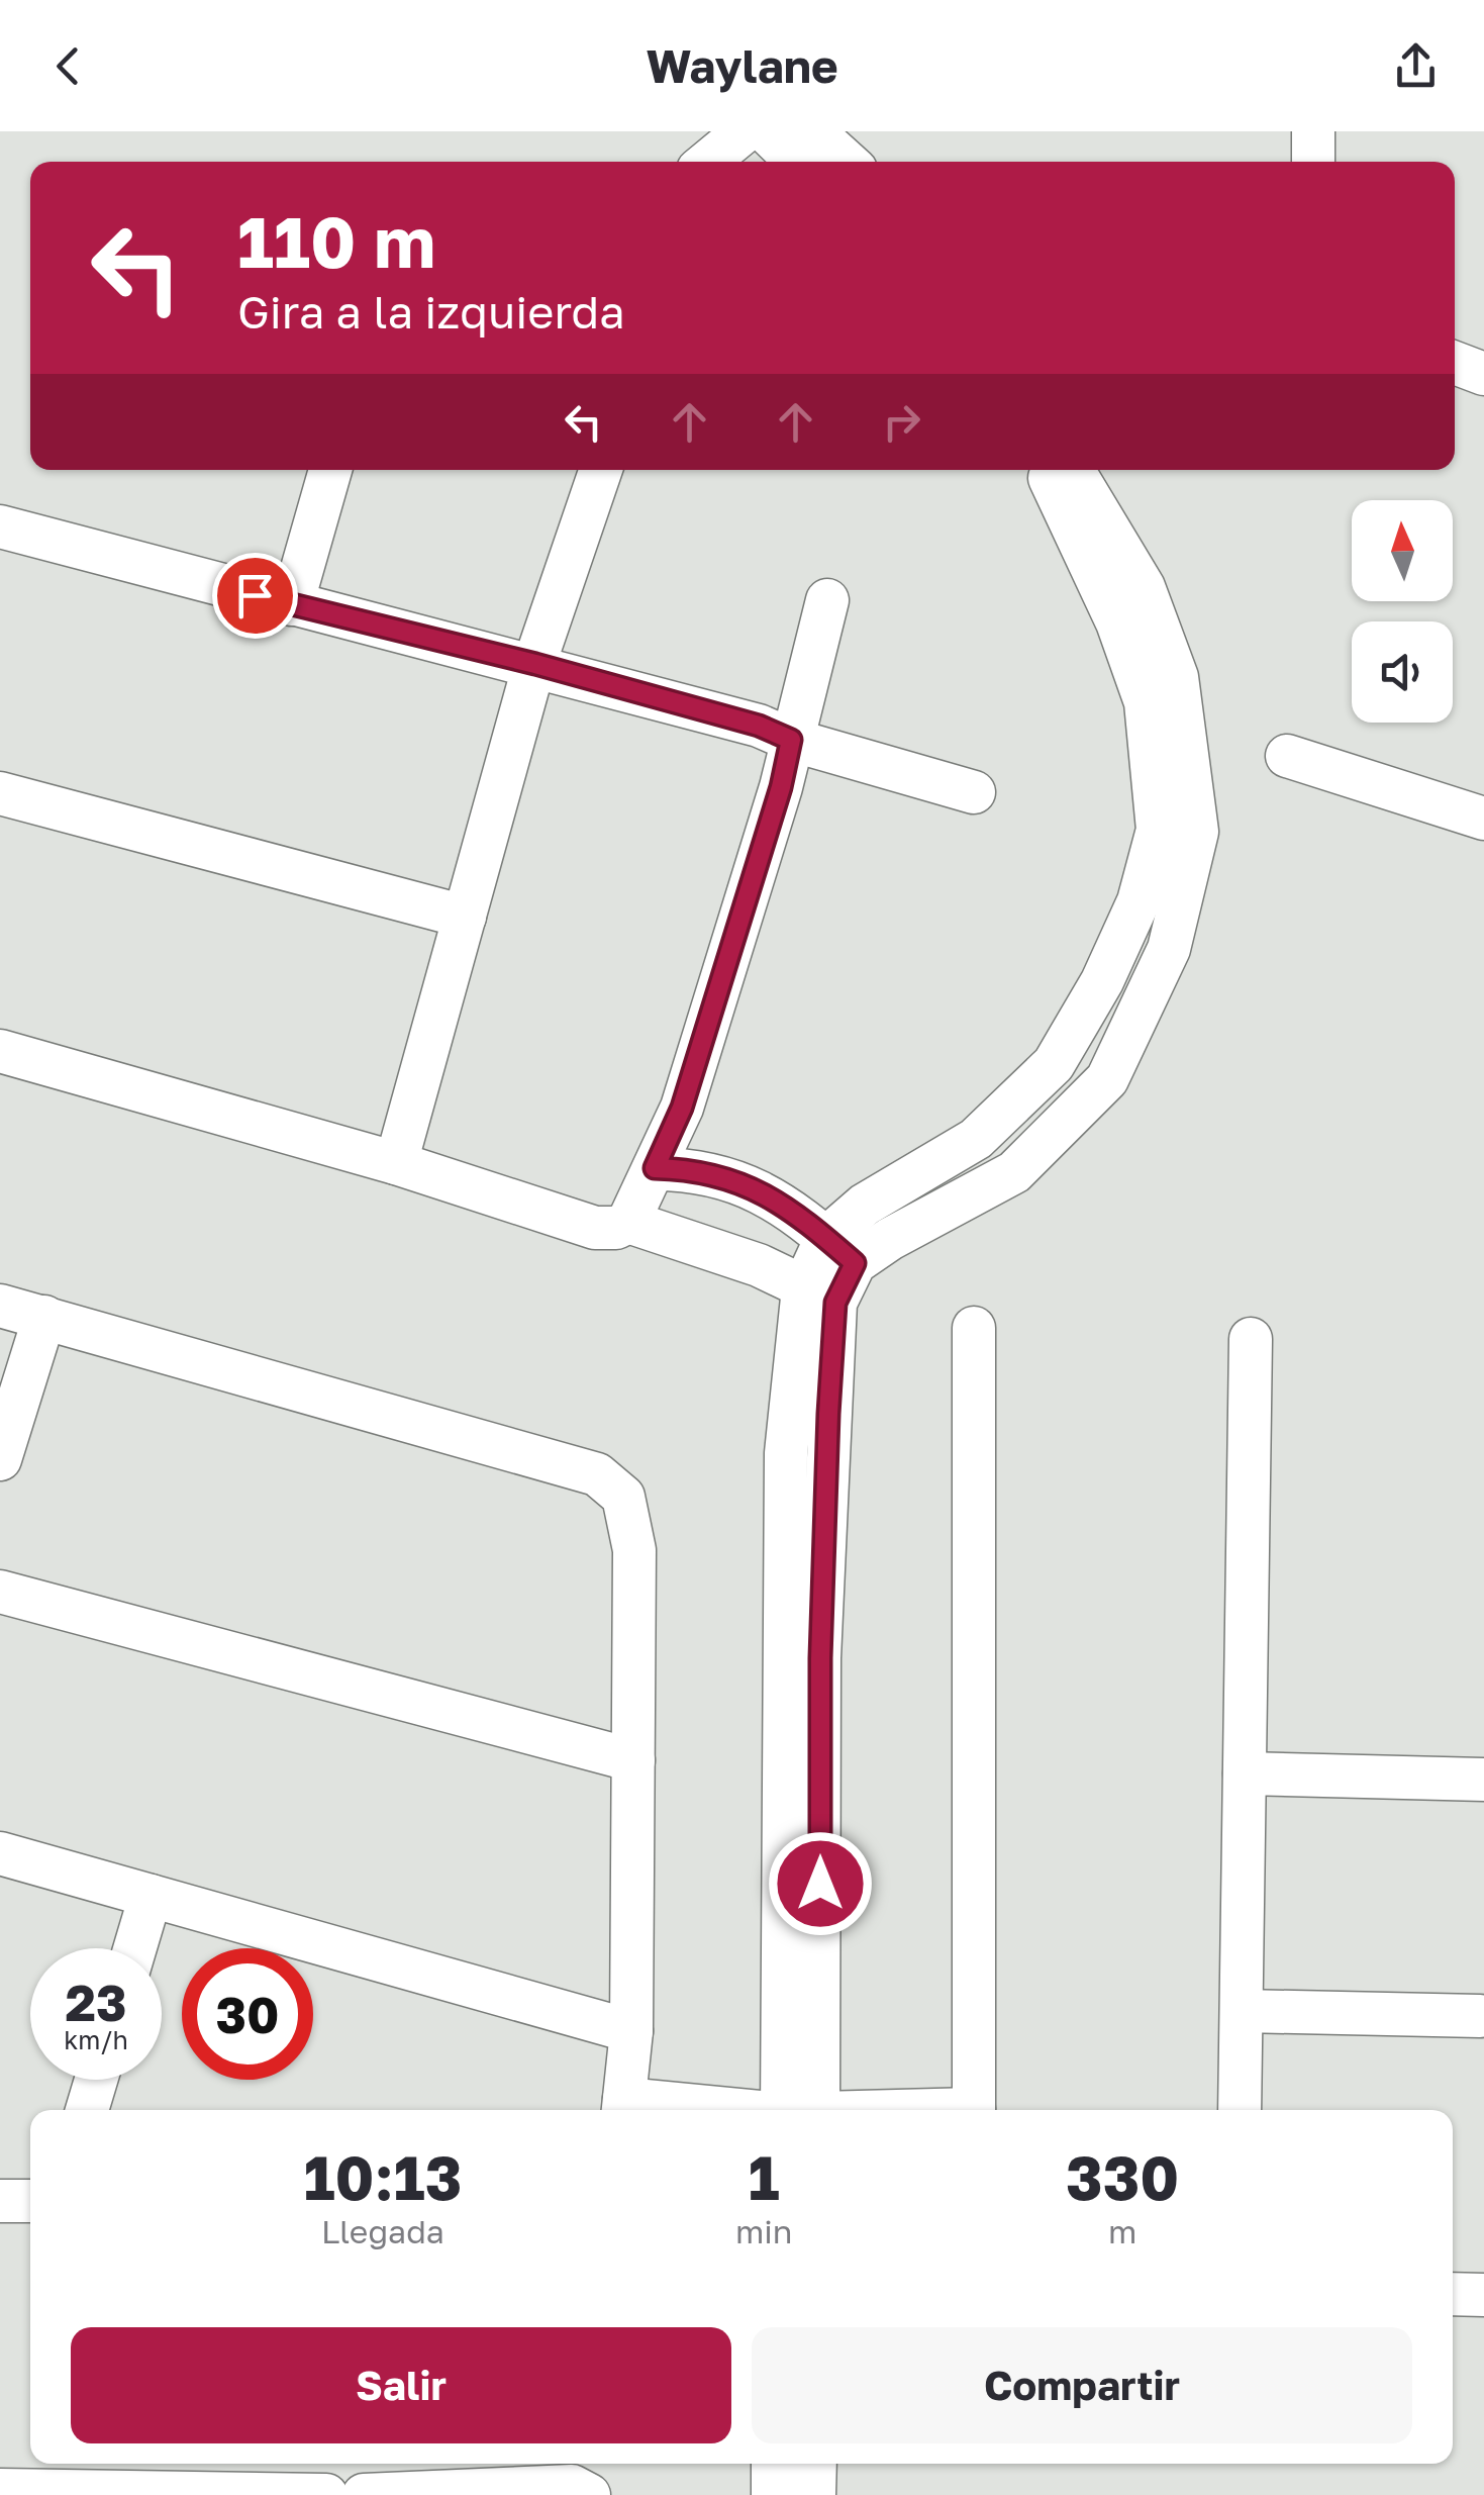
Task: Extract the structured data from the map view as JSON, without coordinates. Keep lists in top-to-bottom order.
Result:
{
  "north": "top",
  "page": {
    "header": "Waylane",
    "turn": ["110 m", "Gira a la izquierda"],
    "speed": "23 km/h",
    "limit": "30",
    "eta": [
      "10:13",
      "Llegada",
      "1",
      "min",
      "330",
      "m"
    ],
    "buttons": ["Salir", "Compartir"]
  }
}
